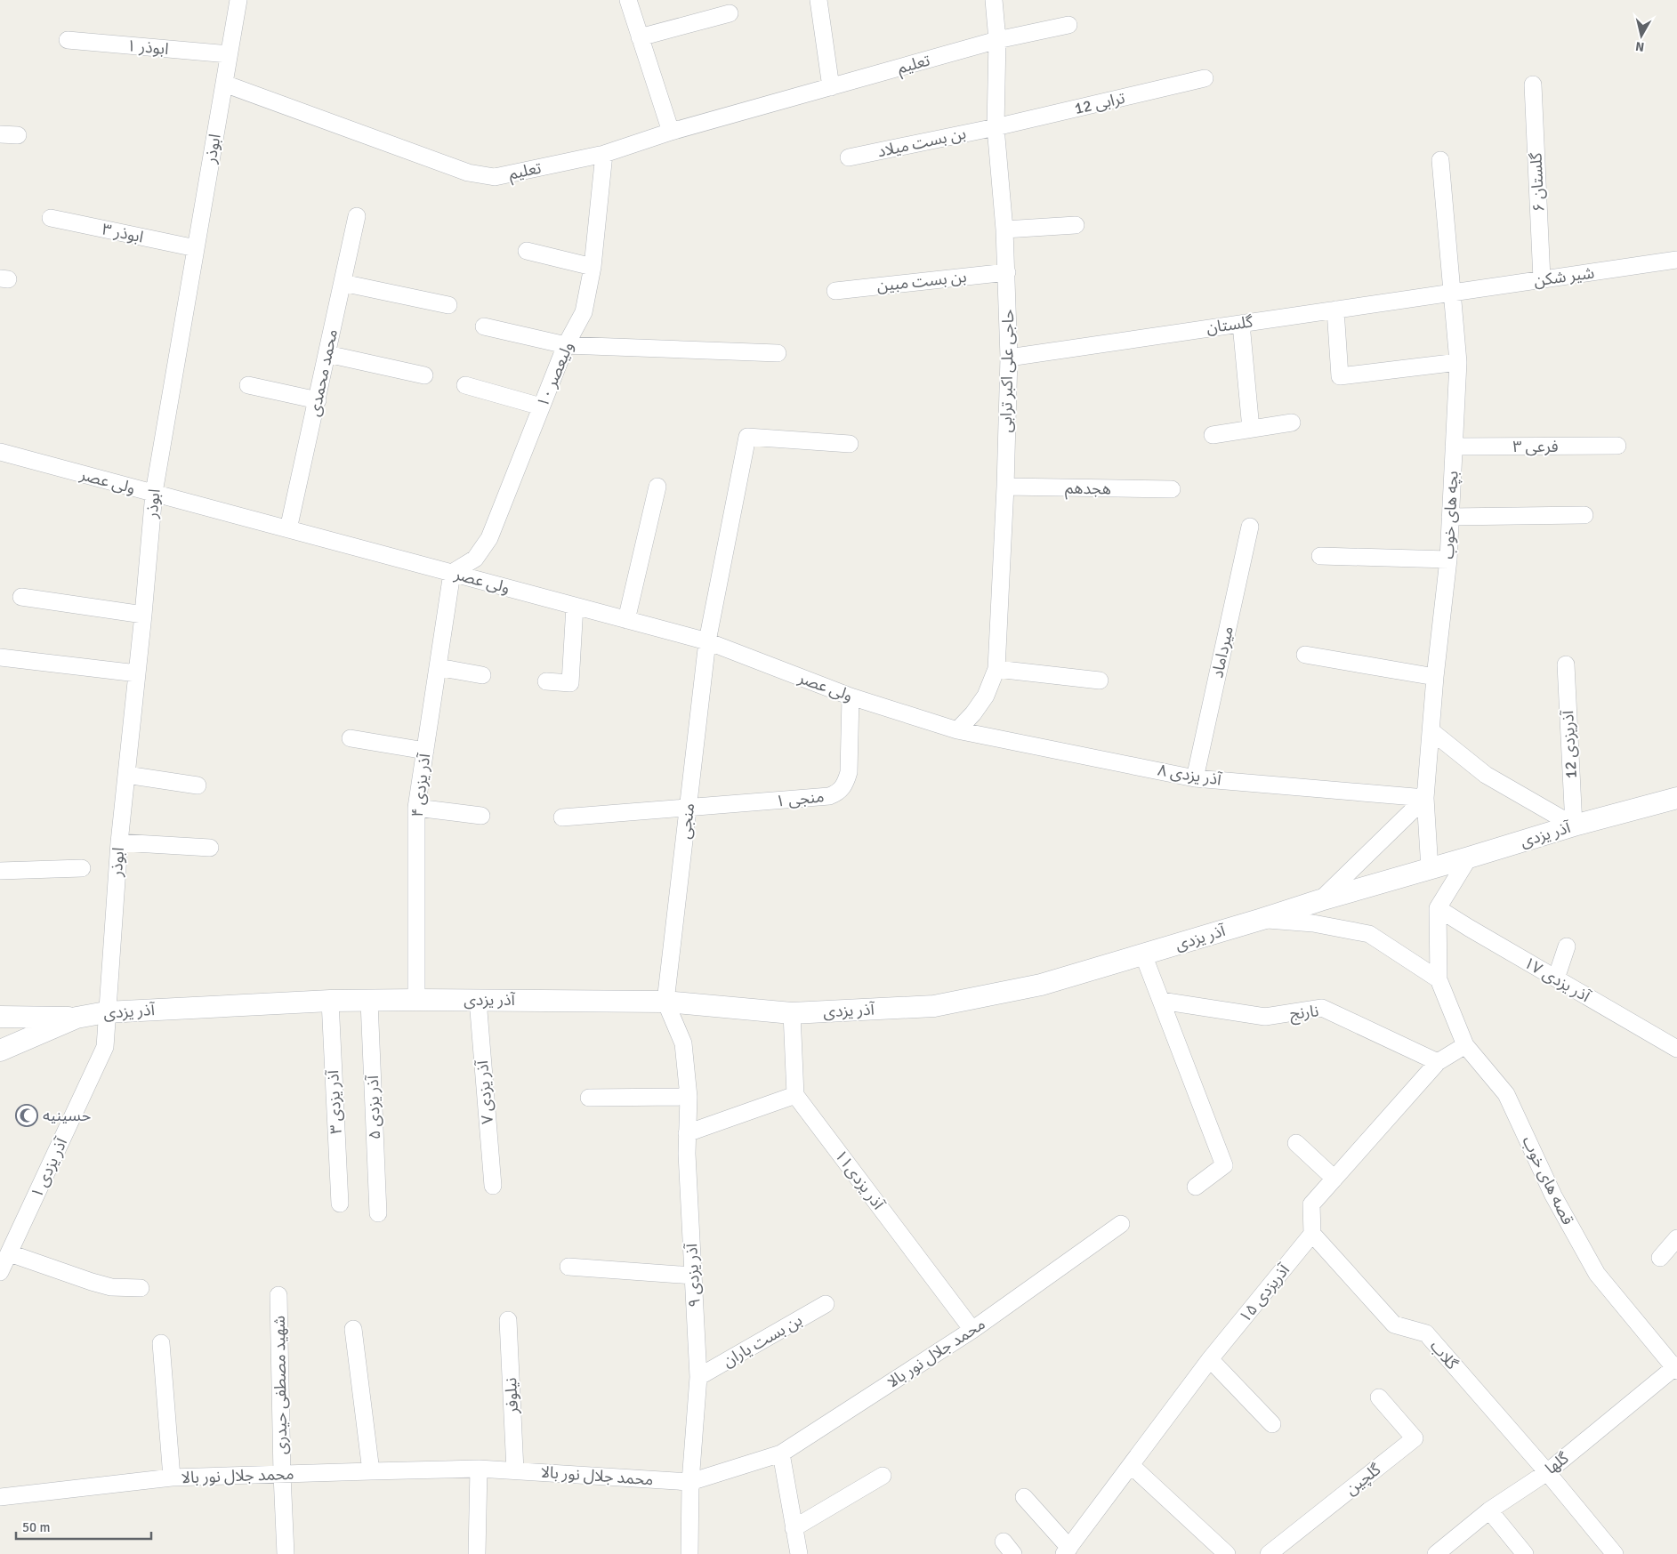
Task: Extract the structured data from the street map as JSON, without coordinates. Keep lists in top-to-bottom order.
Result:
{
  "streets": {
    "street": [
      "ابوذر ۱",
      "تعلیم",
      "ترابی 12",
      "بن بست میلاد",
      "ابوذر",
      "گلستان ۶",
      "ابوذر ۳",
      "شیر شکن",
      "بن بست مبین",
      "گلستان",
      "حاجی علی اکبر ترابی",
      "محمد محمدی",
      "۱۰ ولیعصر",
      "فرعی ۳",
      "ولی عصر",
      "هجدهم",
      "بچه های خوب",
      "میرداماد",
      "آذریزدی 12",
      "۸ آذر یزدی",
      "۴ آذر یزدی",
      "منجی ۱",
      "منجی",
      "آذر یزدی",
      "آذر یزدی ۱۷",
      "نارنج",
      "آذر یزدی ۷",
      "آذر یزدی ۳",
      "آذر یزدی ۵",
      "آذر یزدی ۱",
      "آذر یزدی۱۱",
      "قصه های خوب",
      "آذر یزدی ۹",
      "۱۵ آذریزدی",
      "بن بست یاران",
      "محمد جلال نور بالا",
      "گلاب",
      "شهید مصطفی حیدری",
      "نیلوفر",
      "گلها",
      "گلچین"
    ]
  },
  "crossings": [
    ["ابوذر ۱", "ابوذر"],
    ["تعلیم", "ابوذر"],
    ["تعلیم", "حاجی علی اکبر ترابی"],
    ["تعلیم", "۱۰ ولیعصر"],
    ["ترابی 12", "بن بست میلاد"],
    ["ترابی 12", "حاجی علی اکبر ترابی"],
    ["بن بست میلاد", "حاجی علی اکبر ترابی"],
    ["ابوذر", "ابوذر ۳"],
    ["ابوذر", "ولی عصر"],
    ["ابوذر", "آذر یزدی"],
    ["ابوذر", "آذر یزدی ۱"],
    ["گلستان ۶", "شیر شکن"],
    ["شیر شکن", "گلستان"],
    ["شیر شکن", "بچه های خوب"],
    ["بن بست مبین", "حاجی علی اکبر ترابی"],
    ["گلستان", "حاجی علی اکبر ترابی"],
    ["گلستان", "بچه های خوب"],
    ["حاجی علی اکبر ترابی", "ولی عصر"],
    ["حاجی علی اکبر ترابی", "هجدهم"],
    ["حاجی علی اکبر ترابی", "۸ آذر یزدی"],
    ["محمد محمدی", "ولی عصر"],
    ["۱۰ ولیعصر", "ولی عصر"],
    ["۱۰ ولیعصر", "۴ آذر یزدی"],
    ["فرعی ۳", "بچه های خوب"],
    ["ولی عصر", "۸ آذر یزدی"],
    ["ولی عصر", "۴ آذر یزدی"],
    ["ولی عصر", "منجی ۱"],
    ["ولی عصر", "منجی"],
    ["بچه های خوب", "۸ آذر یزدی"],
    ["بچه های خوب", "آذر یزدی"],
    ["میرداماد", "۸ آذر یزدی"],
    ["آذریزدی 12", "آذر یزدی"],
    ["۴ آذر یزدی", "آذر یزدی"],
    ["منجی ۱", "منجی"],
    ["منجی", "آذر یزدی"],
    ["منجی", "آذر یزدی ۹"],
    ["آذر یزدی", "آذر یزدی ۷"],
    ["آذر یزدی", "آذر یزدی ۳"],
    ["آذر یزدی", "آذر یزدی ۵"],
    ["آذر یزدی", "آذر یزدی ۱"],
    ["آذر یزدی", "آذر یزدی ۹"],
    ["آذر یزدی ۱۷", "قصه های خوب"],
    ["آذر یزدی۱۱", "محمد جلال نور بالا"],
    ["قصه های خوب", "گلها"],
    ["آذر یزدی ۹", "بن بست یاران"],
    ["آذر یزدی ۹", "محمد جلال نور بالا"],
    ["۱۵ آذریزدی", "گلاب"],
    ["محمد جلال نور بالا", "شهید مصطفی حیدری"],
    ["محمد جلال نور بالا", "نیلوفر"],
    ["گلاب", "گلها"]
  ],
  "places": {
    "mosque": ["حسینیه"]
  },
  "scale_bar": "50 m",
  "north": "bottom"
}
